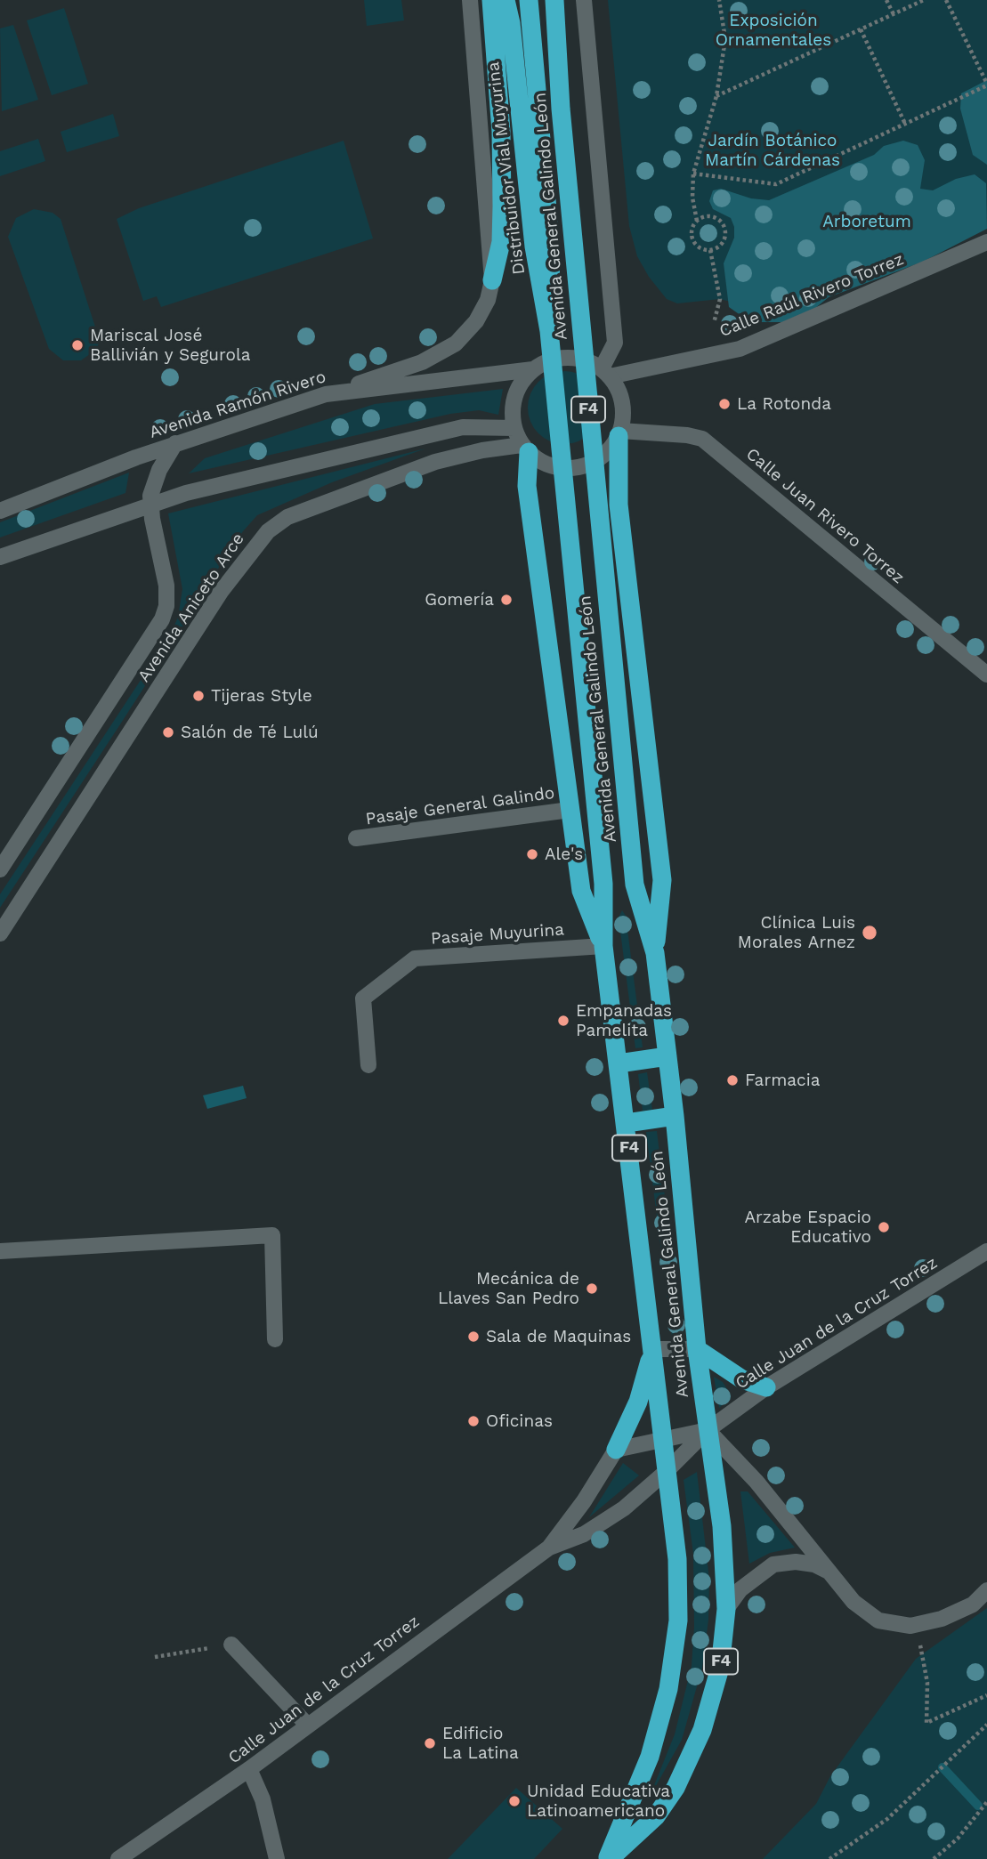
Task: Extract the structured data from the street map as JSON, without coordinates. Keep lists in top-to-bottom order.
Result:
{
  "streets": {
    "highway": ["Distribuidor Vial Muyurina", "Avenida General Galindo León", "F4"],
    "street": [
      "Calle Raúl Rivero Torrez",
      "Avenida Ramón Rivero",
      "Calle Juan Rivero Torrez",
      "Avenida Aniceto Arce",
      "Pasaje General Galindo",
      "Pasaje Muyurina",
      "Calle Juan de la Cruz Torrez"
    ]
  },
  "crossings": [
    ["Distribuidor Vial Muyurina", "Avenida General Galindo León"],
    ["Avenida General Galindo León", "F4"],
    ["Avenida General Galindo León", "Pasaje Muyurina"],
    ["Avenida General Galindo León", "Calle Juan de la Cruz Torrez"],
    ["Calle Raúl Rivero Torrez", "Avenida Ramón Rivero"],
    ["Calle Raúl Rivero Torrez", "Calle Juan Rivero Torrez"],
    ["Calle Raúl Rivero Torrez", "Avenida Aniceto Arce"],
    ["Avenida Ramón Rivero", "Calle Juan Rivero Torrez"],
    ["Avenida Ramón Rivero", "Avenida Aniceto Arce"],
    ["F4", "Calle Juan de la Cruz Torrez"],
    ["Calle Juan Rivero Torrez", "Avenida Aniceto Arce"]
  ],
  "parks": ["Exposición Ornamentales", "Jardín Botánico Martín Cárdenas", "Arboretum"],
  "places": [
    "Mariscal José Ballivián y Segurola",
    "La Rotonda",
    "Gomería",
    "Tijeras Style",
    "Salón de Té Lulú",
    "Ale's",
    "Clínica Luis Morales Arnez",
    "Empanadas Pamelita",
    "Farmacia",
    "Arzabe Espacio Educativo",
    "Mecánica de Llaves San Pedro",
    "Sala de Maquinas",
    "Oficinas",
    "Edificio La Latina",
    "Unidad Educativa Latinoamericano"
  ]
}
